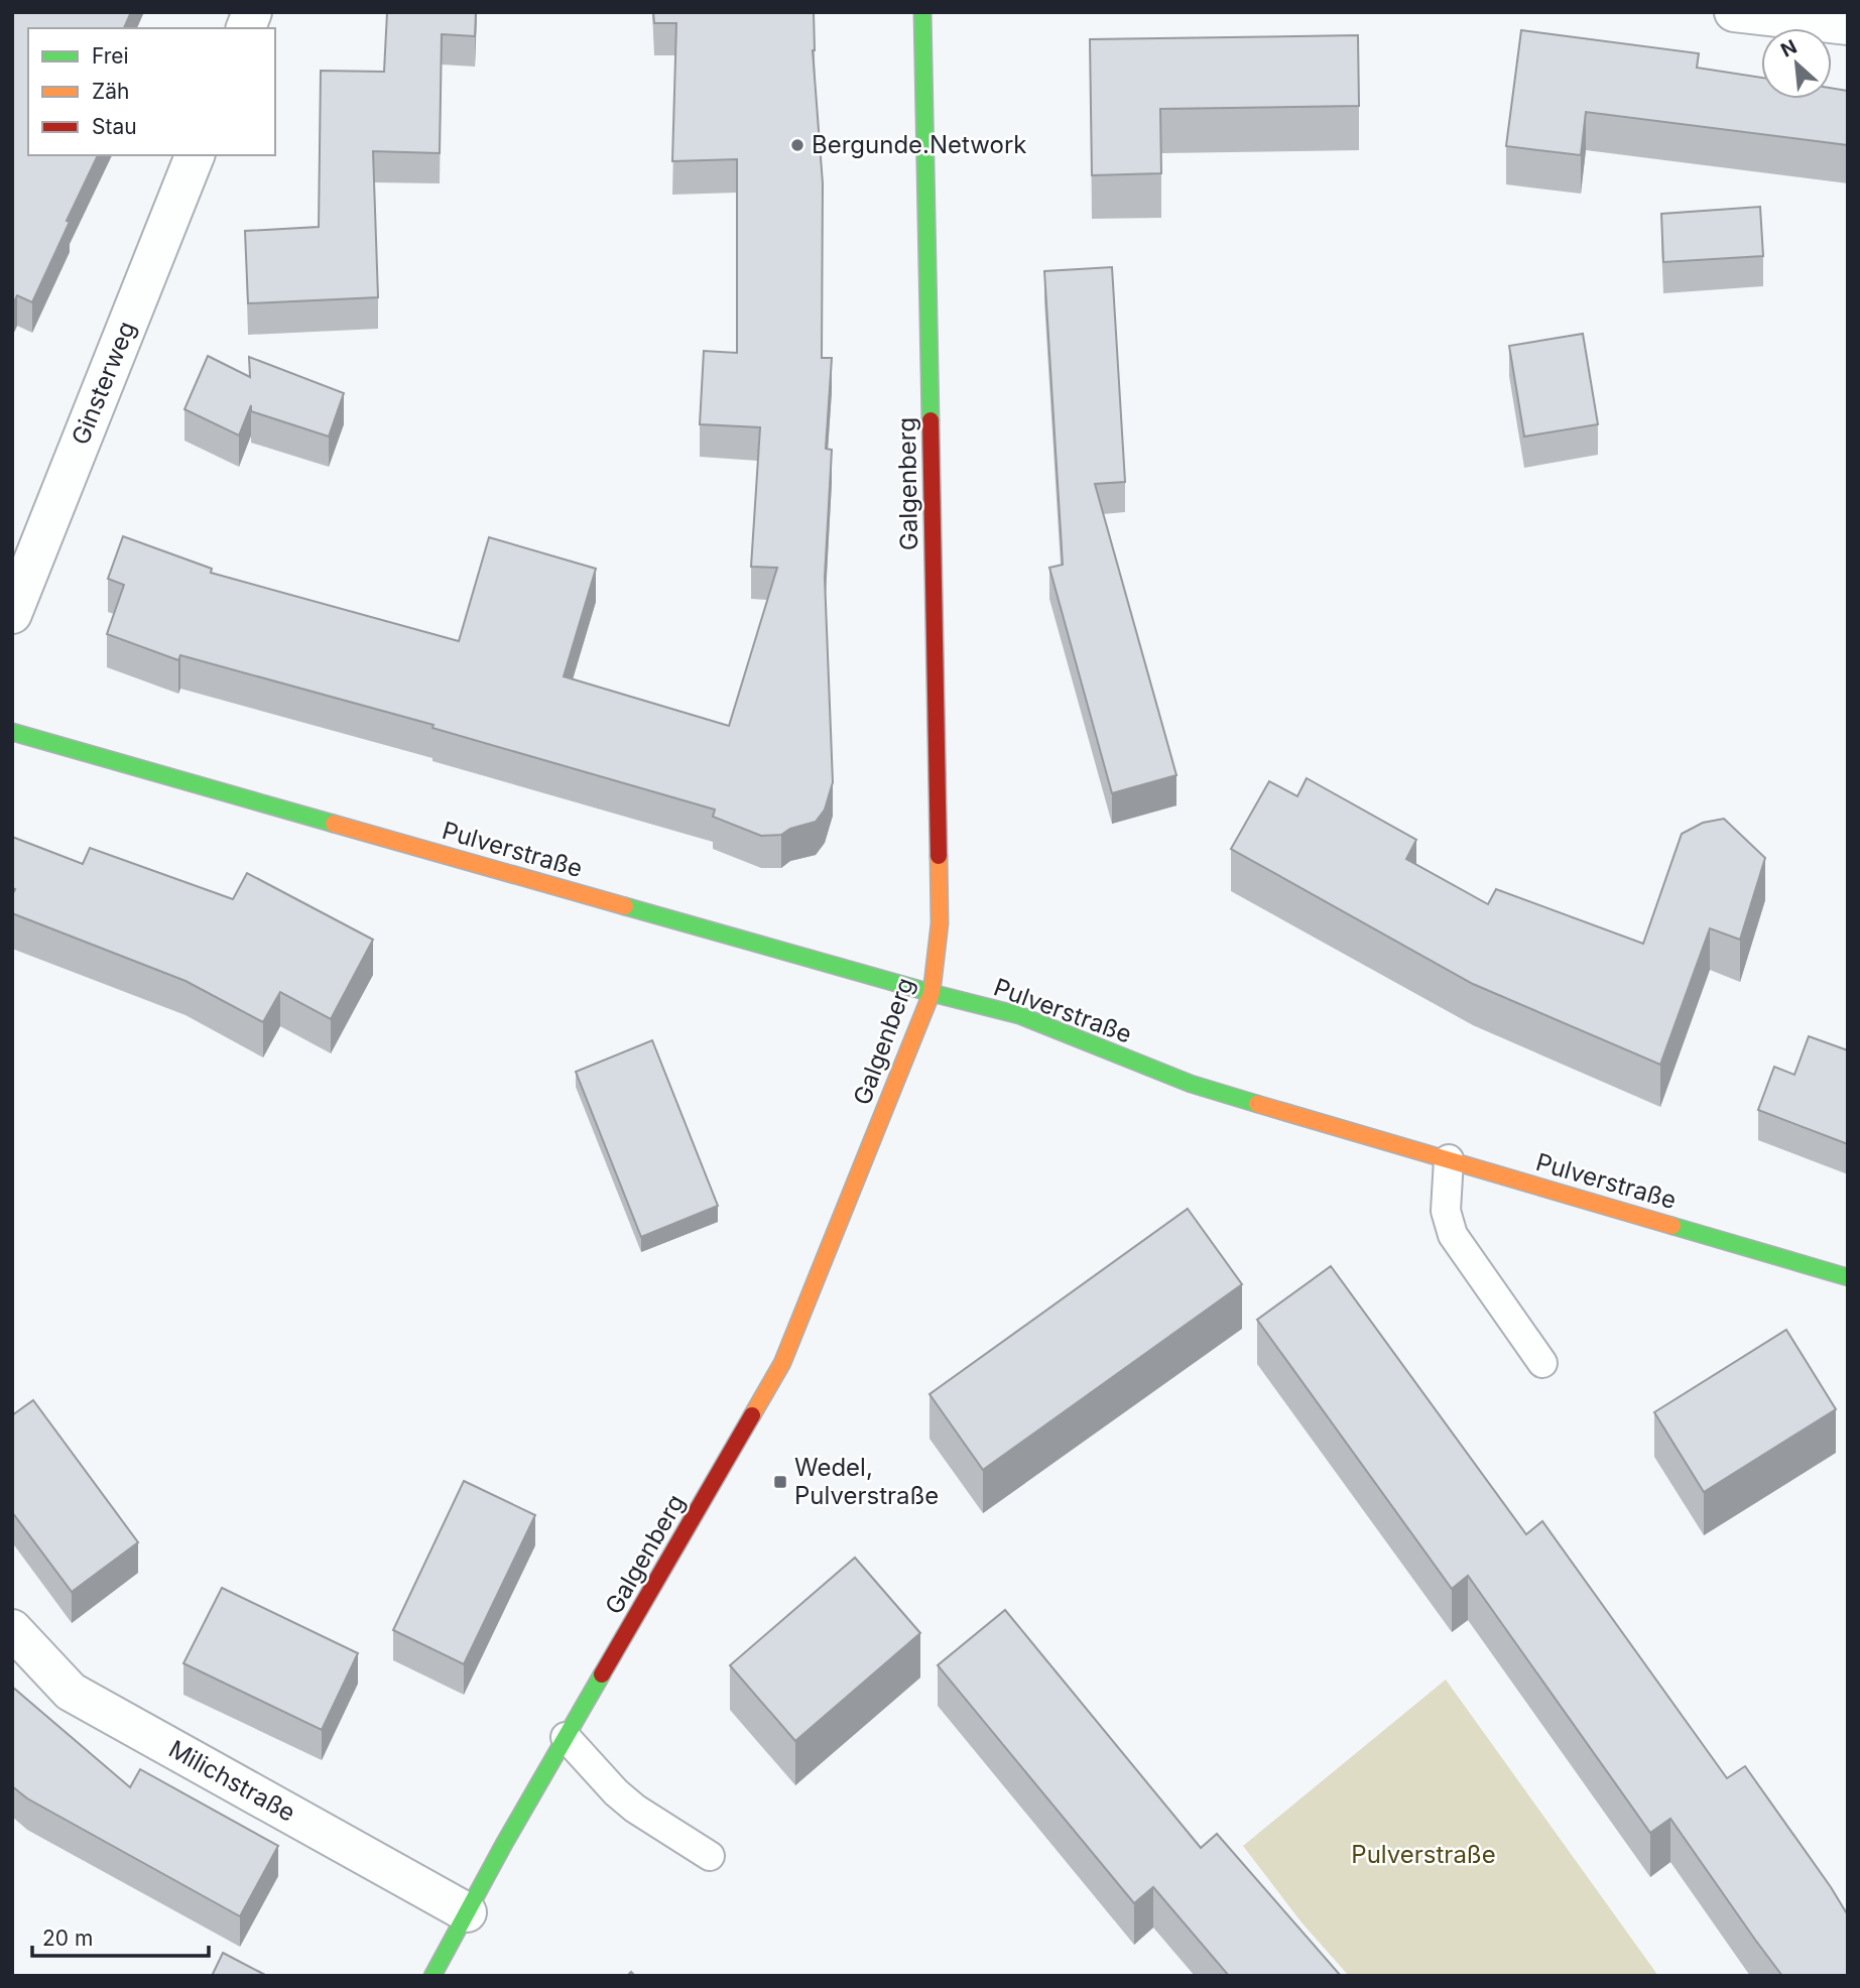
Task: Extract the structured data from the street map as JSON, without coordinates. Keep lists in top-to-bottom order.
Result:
{
  "streets": {
    "street": [
      "Ginsterweg",
      "Galgenberg",
      "Pulverstraße",
      "Milichstraße"
    ]
  },
  "crossings": [
    ["Galgenberg", "Pulverstraße"],
    ["Galgenberg", "Milichstraße"]
  ],
  "parks": ["Pulverstraße"],
  "places": {
    "other": ["Bergunde.Network"],
    "transit": ["Wedel, Pulverstraße"]
  },
  "legend": ["Frei", "Zäh", "Stau"],
  "scale_bar": "20 m",
  "north": "top left"
}
